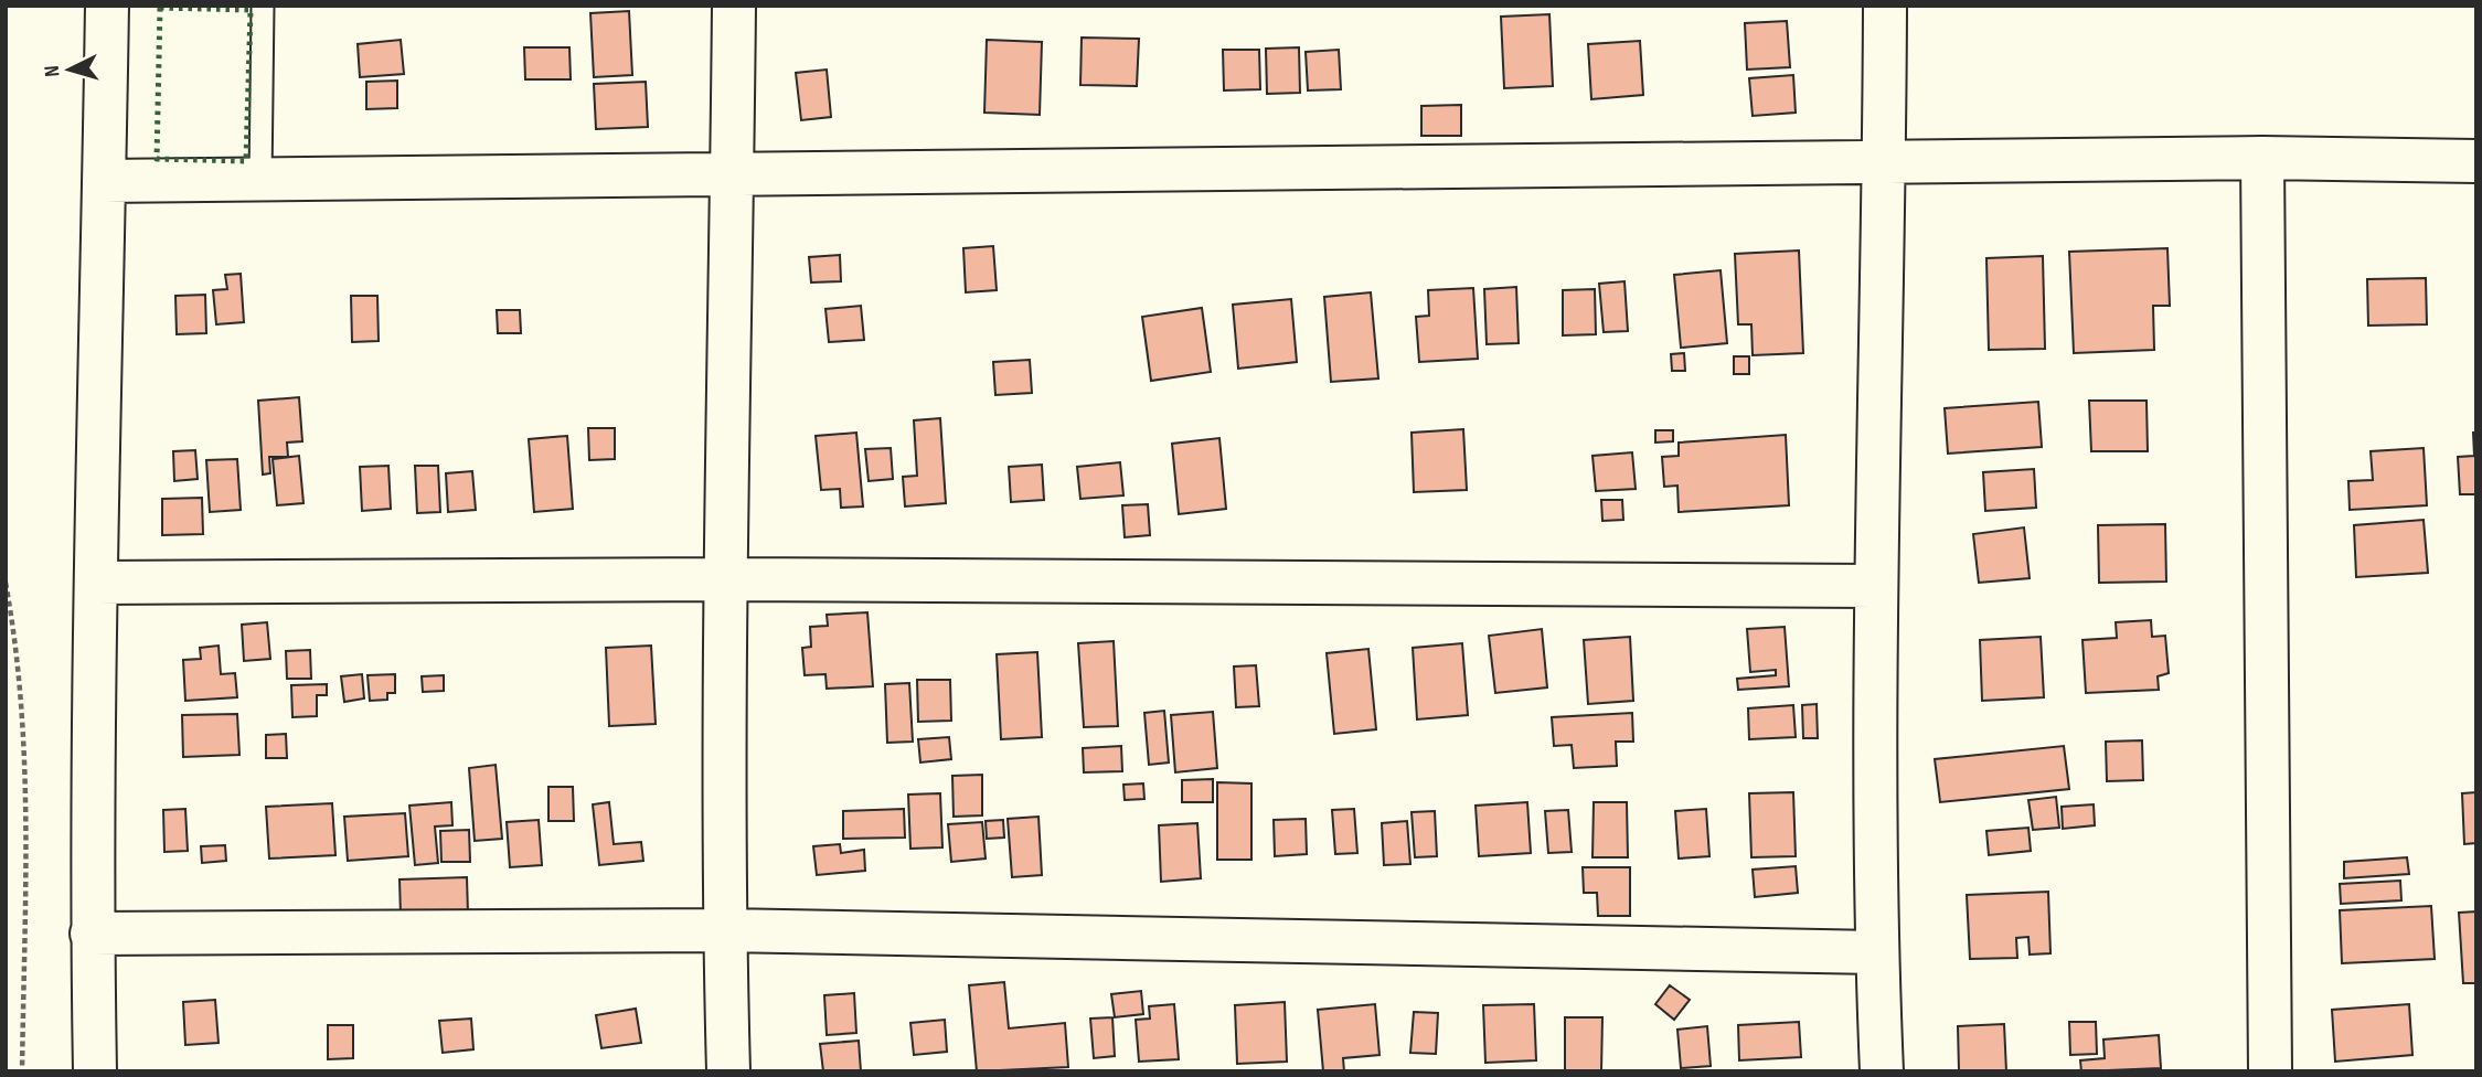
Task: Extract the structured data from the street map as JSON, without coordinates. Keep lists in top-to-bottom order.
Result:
{
  "north": "left"
}
